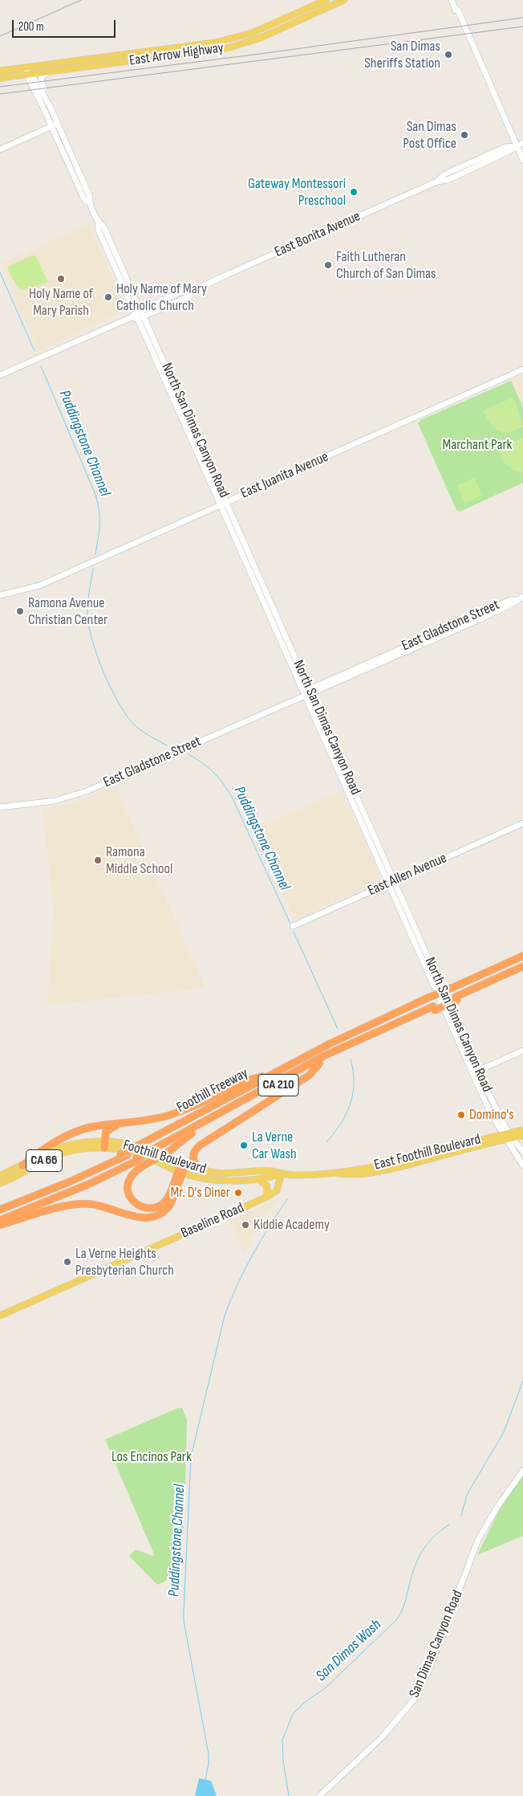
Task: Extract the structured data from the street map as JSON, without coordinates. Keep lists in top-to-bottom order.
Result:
{
  "streets": {
    "highway": ["CA 210", "Foothill Freeway"],
    "main road": [
      "East Arrow Highway",
      "East Bonita Avenue",
      "North San Dimas Canyon Road",
      "East Juanita Avenue",
      "East Gladstone Street",
      "East Allen Avenue",
      "East Foothill Boulevard",
      "Foothill Boulevard",
      "CA 66",
      "Baseline Road",
      "San Dimas Canyon Road"
    ]
  },
  "crossings": [
    ["East Bonita Avenue", "North San Dimas Canyon Road"],
    ["North San Dimas Canyon Road", "East Juanita Avenue"],
    ["North San Dimas Canyon Road", "East Gladstone Street"],
    ["North San Dimas Canyon Road", "East Allen Avenue"],
    ["North San Dimas Canyon Road", "East Foothill Boulevard"],
    ["East Foothill Boulevard", "Foothill Boulevard"],
    ["East Foothill Boulevard", "Baseline Road"],
    ["Foothill Boulevard", "Baseline Road"]
  ],
  "water": ["Puddingstone Channel", "San Dimas Wash"],
  "parks": ["Marchant Park", "Los Encinos Park"],
  "places": [
    "San Dimas Sheriffs Station",
    "San Dimas Post Office",
    "Gateway Montessori Preschool",
    "Faith Lutheran Church of San Dimas",
    "Holy Name of Mary Parish",
    "Holy Name of Mary Catholic Church",
    "Ramona Avenue Christian Center",
    "Ramona Middle School",
    "Domino's",
    "La Verne Car Wash",
    "Mr. D's Diner",
    "Kiddie Academy",
    "La Verne Heights Presbyterian Church"
  ],
  "scale_bar": "200 m"
}
